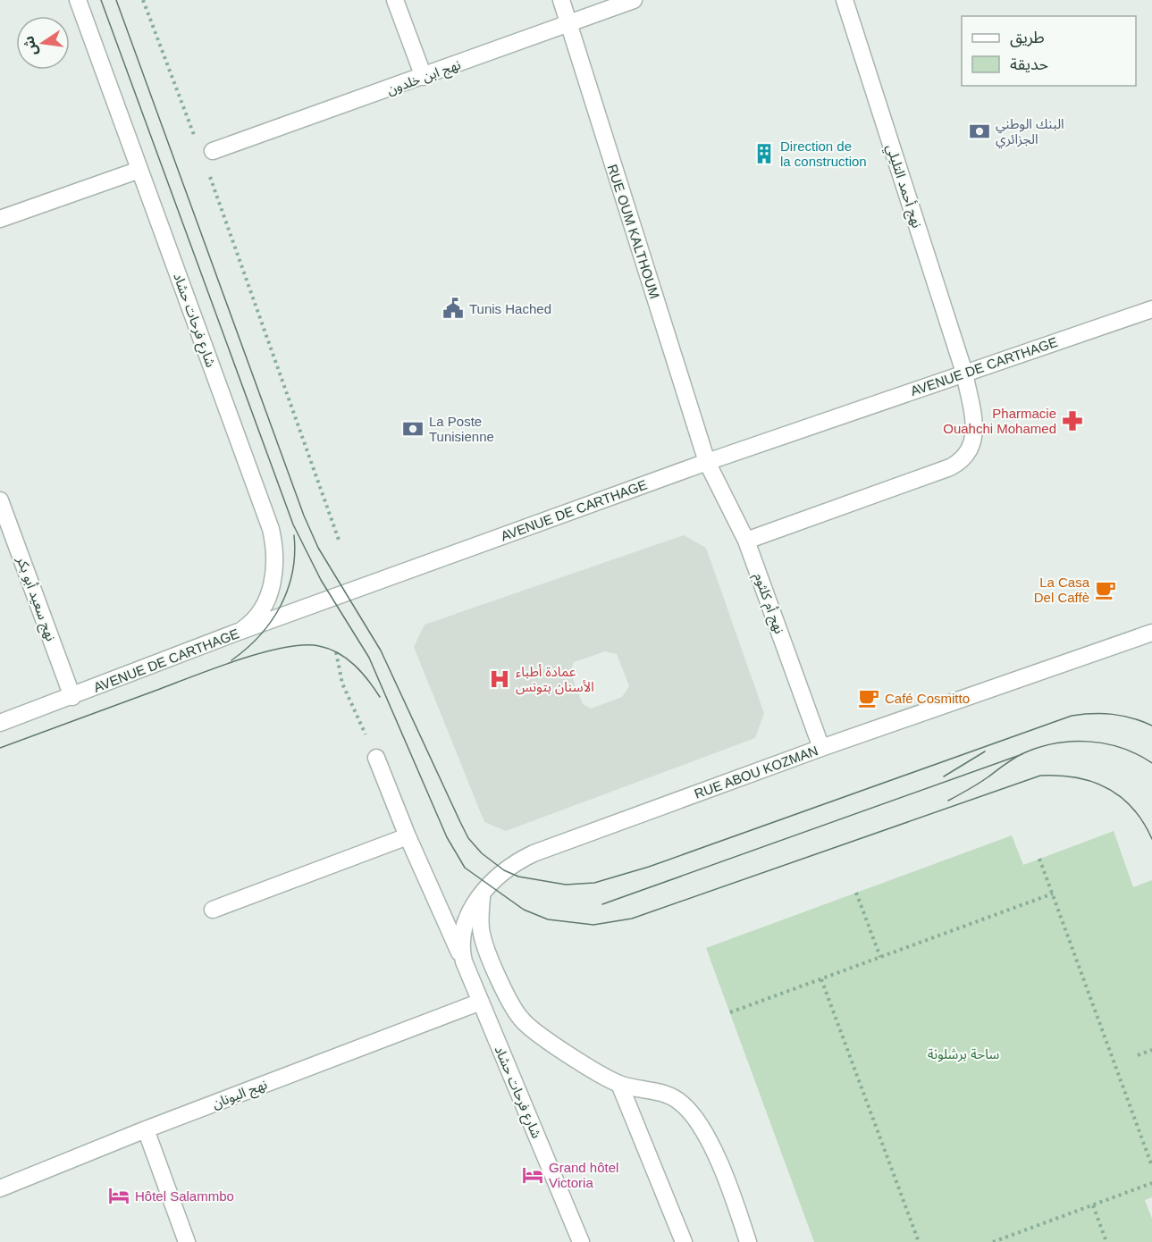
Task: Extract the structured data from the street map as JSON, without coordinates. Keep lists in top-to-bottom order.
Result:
{
  "streets": {
    "street": [
      "نهج ابن خلدون",
      "نهج أحمد التليلي",
      "RUE OUM KALTHOUM",
      "شارع فرحات حشاد",
      "AVENUE DE CARTHAGE",
      "نهج سعيد أبو بكر",
      "نهج أم كلثوم",
      "RUE ABOU KOZMAN",
      "نهج اليونان"
    ]
  },
  "crossings": [
    ["نهج ابن خلدون", "RUE OUM KALTHOUM"],
    ["نهج أحمد التليلي", "AVENUE DE CARTHAGE"],
    ["نهج أحمد التليلي", "نهج أم كلثوم"],
    ["RUE OUM KALTHOUM", "AVENUE DE CARTHAGE"],
    ["RUE OUM KALTHOUM", "نهج أم كلثوم"],
    ["شارع فرحات حشاد", "AVENUE DE CARTHAGE"],
    ["شارع فرحات حشاد", "RUE ABOU KOZMAN"],
    ["شارع فرحات حشاد", "نهج اليونان"],
    ["AVENUE DE CARTHAGE", "نهج سعيد أبو بكر"],
    ["AVENUE DE CARTHAGE", "نهج أم كلثوم"],
    ["نهج أم كلثوم", "RUE ABOU KOZMAN"],
    ["RUE ABOU KOZMAN", "نهج اليونان"]
  ],
  "parks": ["ساحة برشلونة"],
  "places": {
    "bank": ["البنك الوطني الجزائري", "La Poste Tunisienne"],
    "building": ["Direction de la construction"],
    "public building": ["Tunis Hached"],
    "pharmacy": ["Pharmacie Ouahchi Mohamed"],
    "cafe": ["La Casa Del Caffè", "Café Cosmitto"],
    "hospital": ["عمادة أطباء الأسنان بتونس"],
    "hotel": ["Grand hôtel Victoria", "Hôtel Salammbo"]
  },
  "legend": ["طريق", "حديقة"],
  "north": "left"
}
